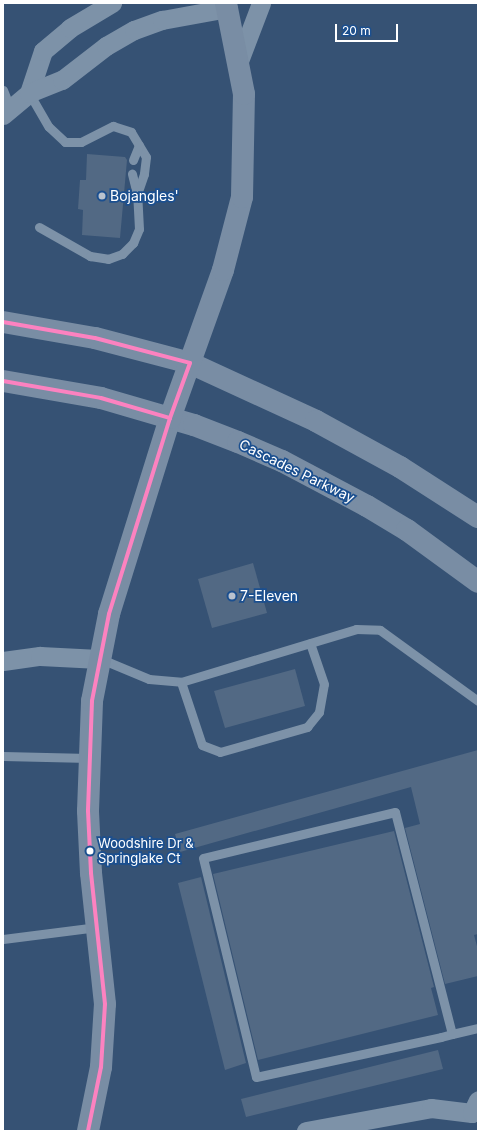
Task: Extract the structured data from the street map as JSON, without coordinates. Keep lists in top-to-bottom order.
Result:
{
  "streets": {
    "street": ["Cascades Parkway"]
  },
  "places": ["Bojangles'", "7-Eleven", "Woodshire Dr & Springlake Ct"],
  "scale_bar": "20 m"
}
